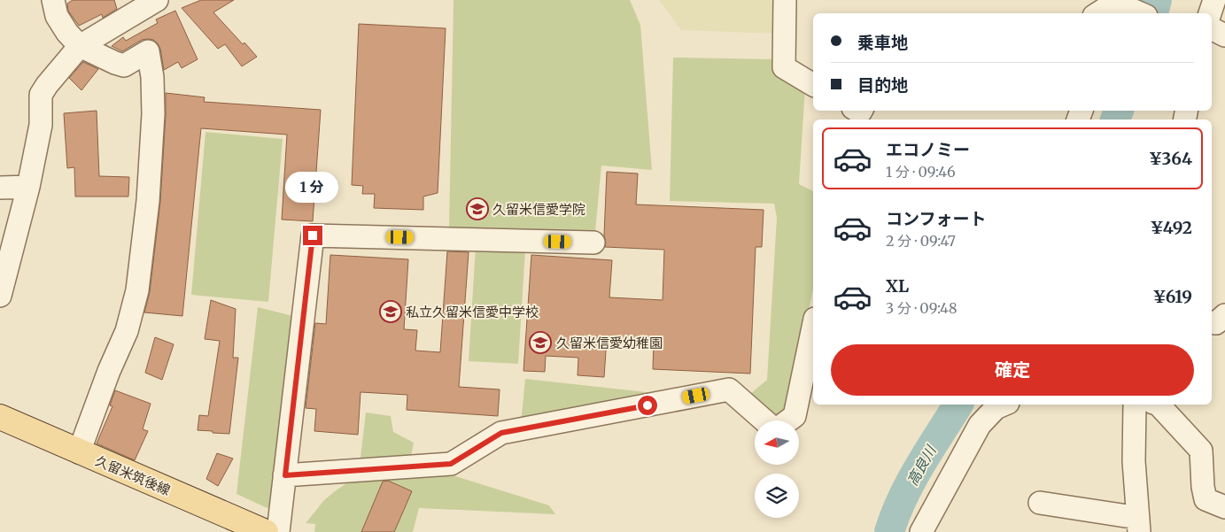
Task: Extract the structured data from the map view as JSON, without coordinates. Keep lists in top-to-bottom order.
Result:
{
  "streets": {
    "main road": ["久留米筑後線"]
  },
  "water": ["高良川"],
  "places": {
    "school or university": ["久留米信愛学院", "私立久留米信愛中学校", "久留米信愛幼稚園"]
  },
  "north": "left",
  "page": {
    "banner": ["乗車地", "目的地"],
    "list": [
      {
        "name": "エコノミー",
        "note": "1 分 · 09:46",
        "value": "¥364"
      },
      {
        "name": "コンフォート",
        "note": "2 分 · 09:47",
        "value": "¥492"
      },
      {
        "name": "XL",
        "note": "3 分 · 09:48",
        "value": "¥619"
      }
    ],
    "bubble": "1 分",
    "buttons": "確定"
  }
}
